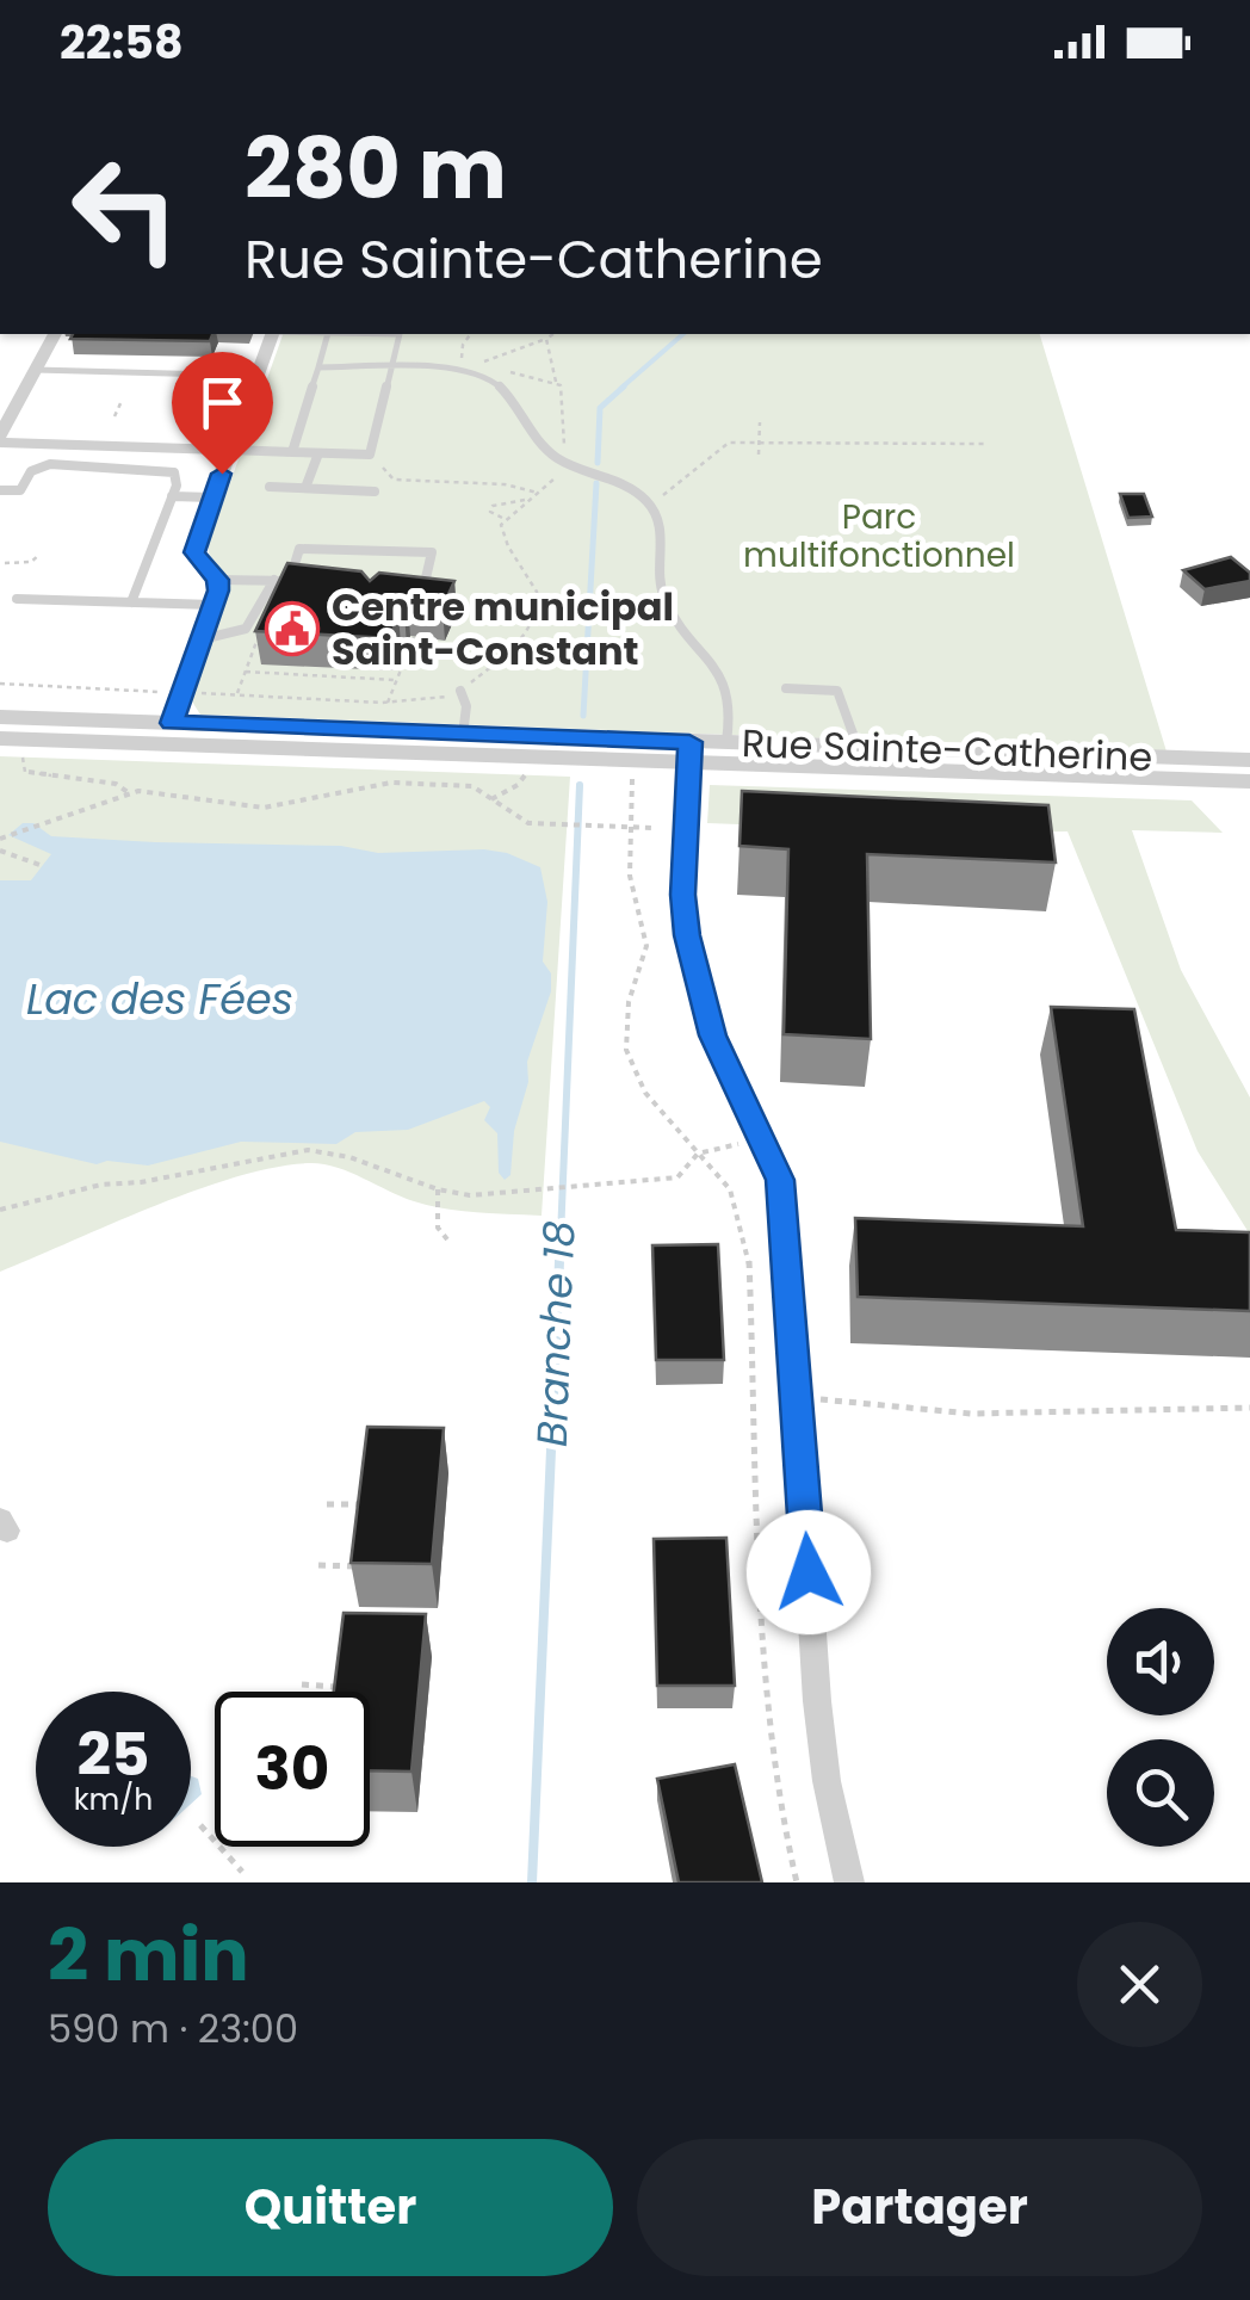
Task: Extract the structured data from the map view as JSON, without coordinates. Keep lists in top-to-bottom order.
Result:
{
  "streets": {
    "street": ["Rue Sainte-Catherine"]
  },
  "water": ["Lac des Fées", "Branche 18"],
  "parks": ["Parc multifonctionnel"],
  "places": {
    "public building": ["Centre municipal Saint-Constant"]
  },
  "page": {
    "status": "22:58",
    "turn": ["280 m", "Rue Sainte-Catherine"],
    "speed": "25 km/h",
    "limit": "30",
    "heading": ["2 min", "590 m · 23:00"],
    "buttons": ["Quitter", "Partager"]
  }
}
